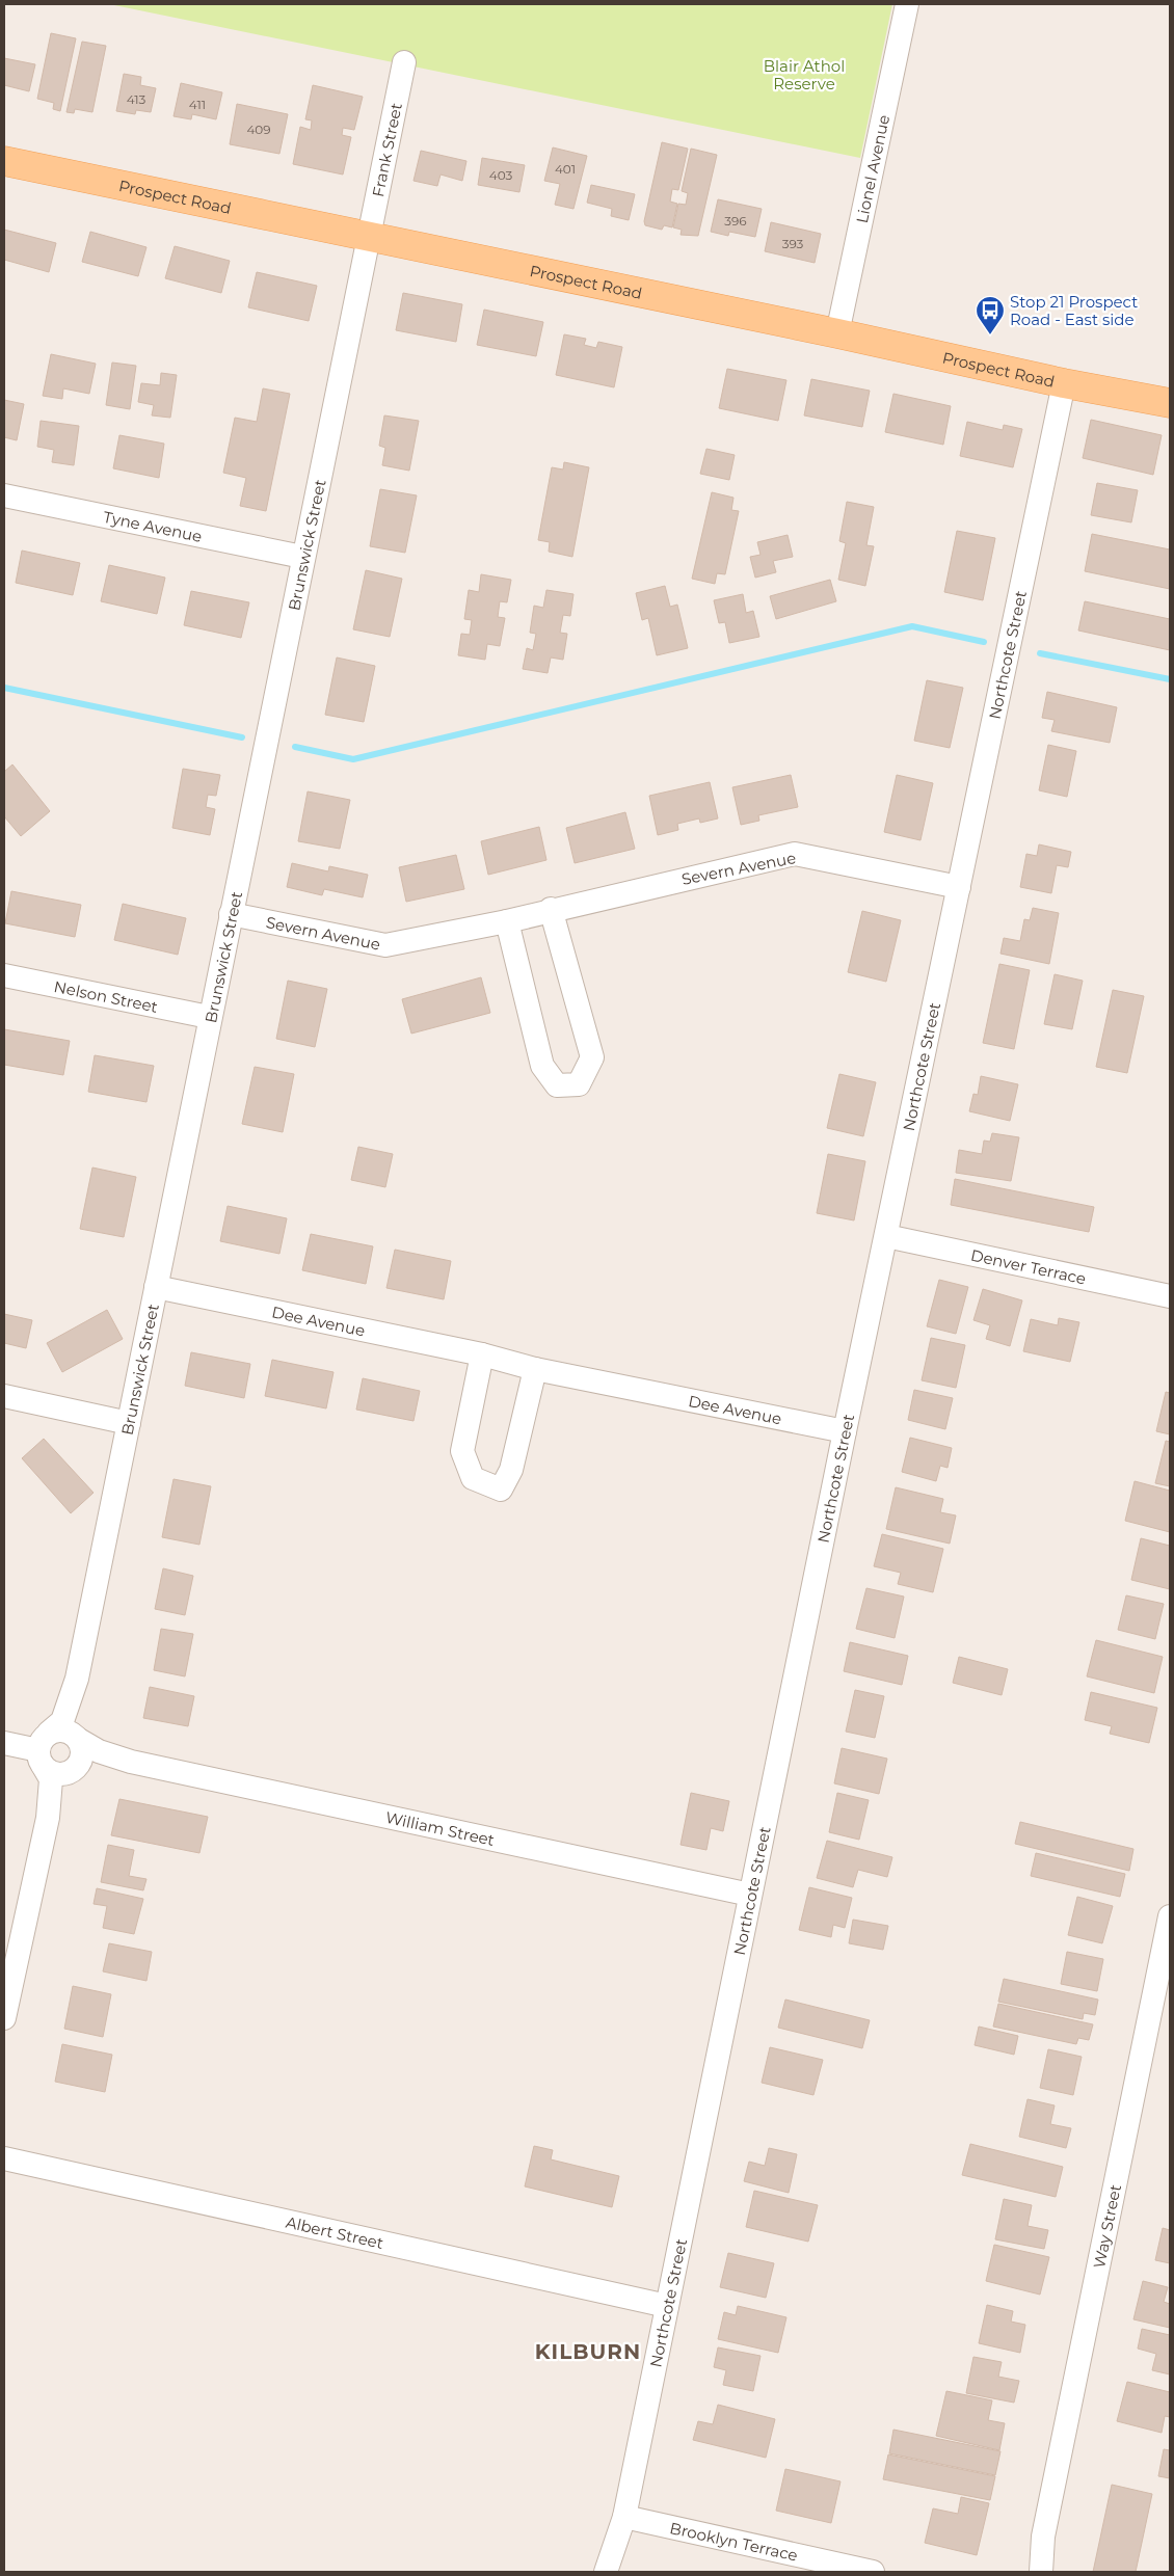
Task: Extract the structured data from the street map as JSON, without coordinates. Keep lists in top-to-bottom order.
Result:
{
  "streets": {
    "main road": ["Prospect Road"],
    "street": [
      "Frank Street",
      "Lionel Avenue",
      "Tyne Avenue",
      "Brunswick Street",
      "Northcote Street",
      "Severn Avenue",
      "Nelson Street",
      "Denver Terrace",
      "Dee Avenue",
      "William Street",
      "Way Street",
      "Albert Street",
      "Brooklyn Terrace"
    ]
  },
  "crossings": [
    ["Frank Street", "Prospect Road"],
    ["Frank Street", "Brunswick Street"],
    ["Lionel Avenue", "Prospect Road"],
    ["Prospect Road", "Brunswick Street"],
    ["Prospect Road", "Northcote Street"],
    ["Tyne Avenue", "Brunswick Street"],
    ["Brunswick Street", "Severn Avenue"],
    ["Brunswick Street", "Nelson Street"],
    ["Brunswick Street", "Dee Avenue"],
    ["Brunswick Street", "William Street"],
    ["Northcote Street", "Severn Avenue"],
    ["Northcote Street", "Denver Terrace"],
    ["Northcote Street", "Dee Avenue"],
    ["Northcote Street", "William Street"],
    ["Northcote Street", "Albert Street"],
    ["Northcote Street", "Brooklyn Terrace"]
  ],
  "districts": ["KILBURN"],
  "parks": ["Blair Athol Reserve"],
  "places": {
    "bus stop": ["Stop 21 Prospect Road - East side"]
  },
  "house_numbers": [
    "413",
    "411",
    "409",
    "401",
    "403",
    "396",
    "393"
  ]
}
